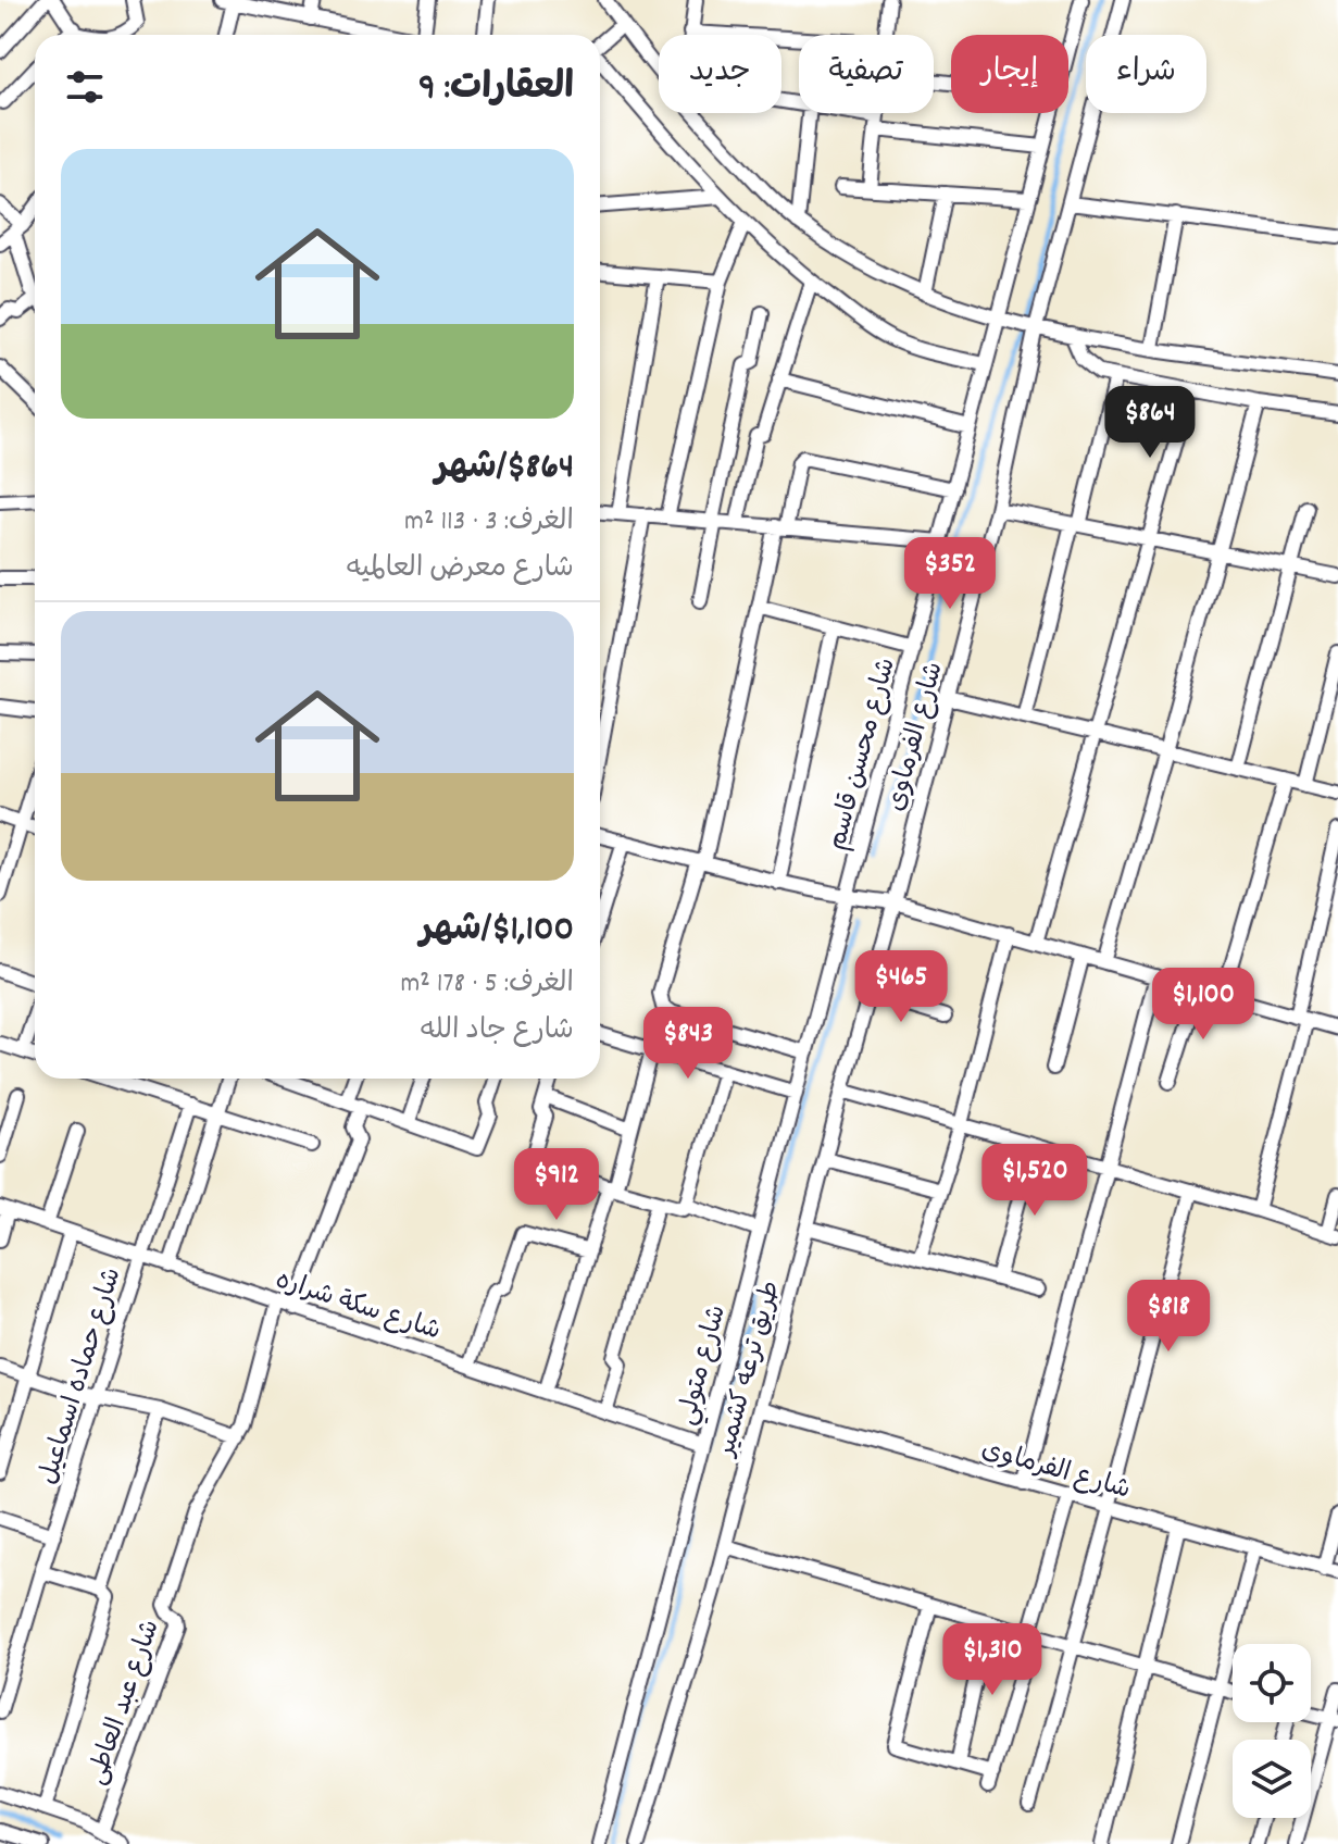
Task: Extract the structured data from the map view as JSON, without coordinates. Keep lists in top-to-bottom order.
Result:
{
  "streets": {
    "street": [
      "شارع الفرماوى",
      "شارع محسن قاسم",
      "شارع سكة شراره",
      "شارع متولي",
      "طريق ترعه كشمير",
      "شارع حماده اسماعيل",
      "شارع عبد العاطى"
    ]
  },
  "crossings": [
    ["شارع الفرماوى", "طريق ترعه كشمير"],
    ["شارع محسن قاسم", "شارع متولي"],
    ["شارع سكة شراره", "شارع متولي"],
    ["شارع سكة شراره", "شارع حماده اسماعيل"],
    ["شارع سكة شراره", "شارع عبد العاطى"]
  ],
  "page": {
    "chip": [
      "شراء",
      "إيجار",
      "تصفية",
      "جديد"
    ],
    "heading": "العقارات: 9",
    "list": [
      {
        "name": "$864/شهر",
        "note": "الغرف: 3 · 113 m² · شارع معرض العالميه"
      },
      {
        "name": "$1,100/شهر",
        "note": "الغرف: 5 · 178 m² · شارع جاد الله"
      }
    ],
    "price": [
      "$864",
      "$352",
      "$465",
      "$1,100",
      "$843",
      "$1,520",
      "$912",
      "$818",
      "$1,310"
    ]
  }
}
